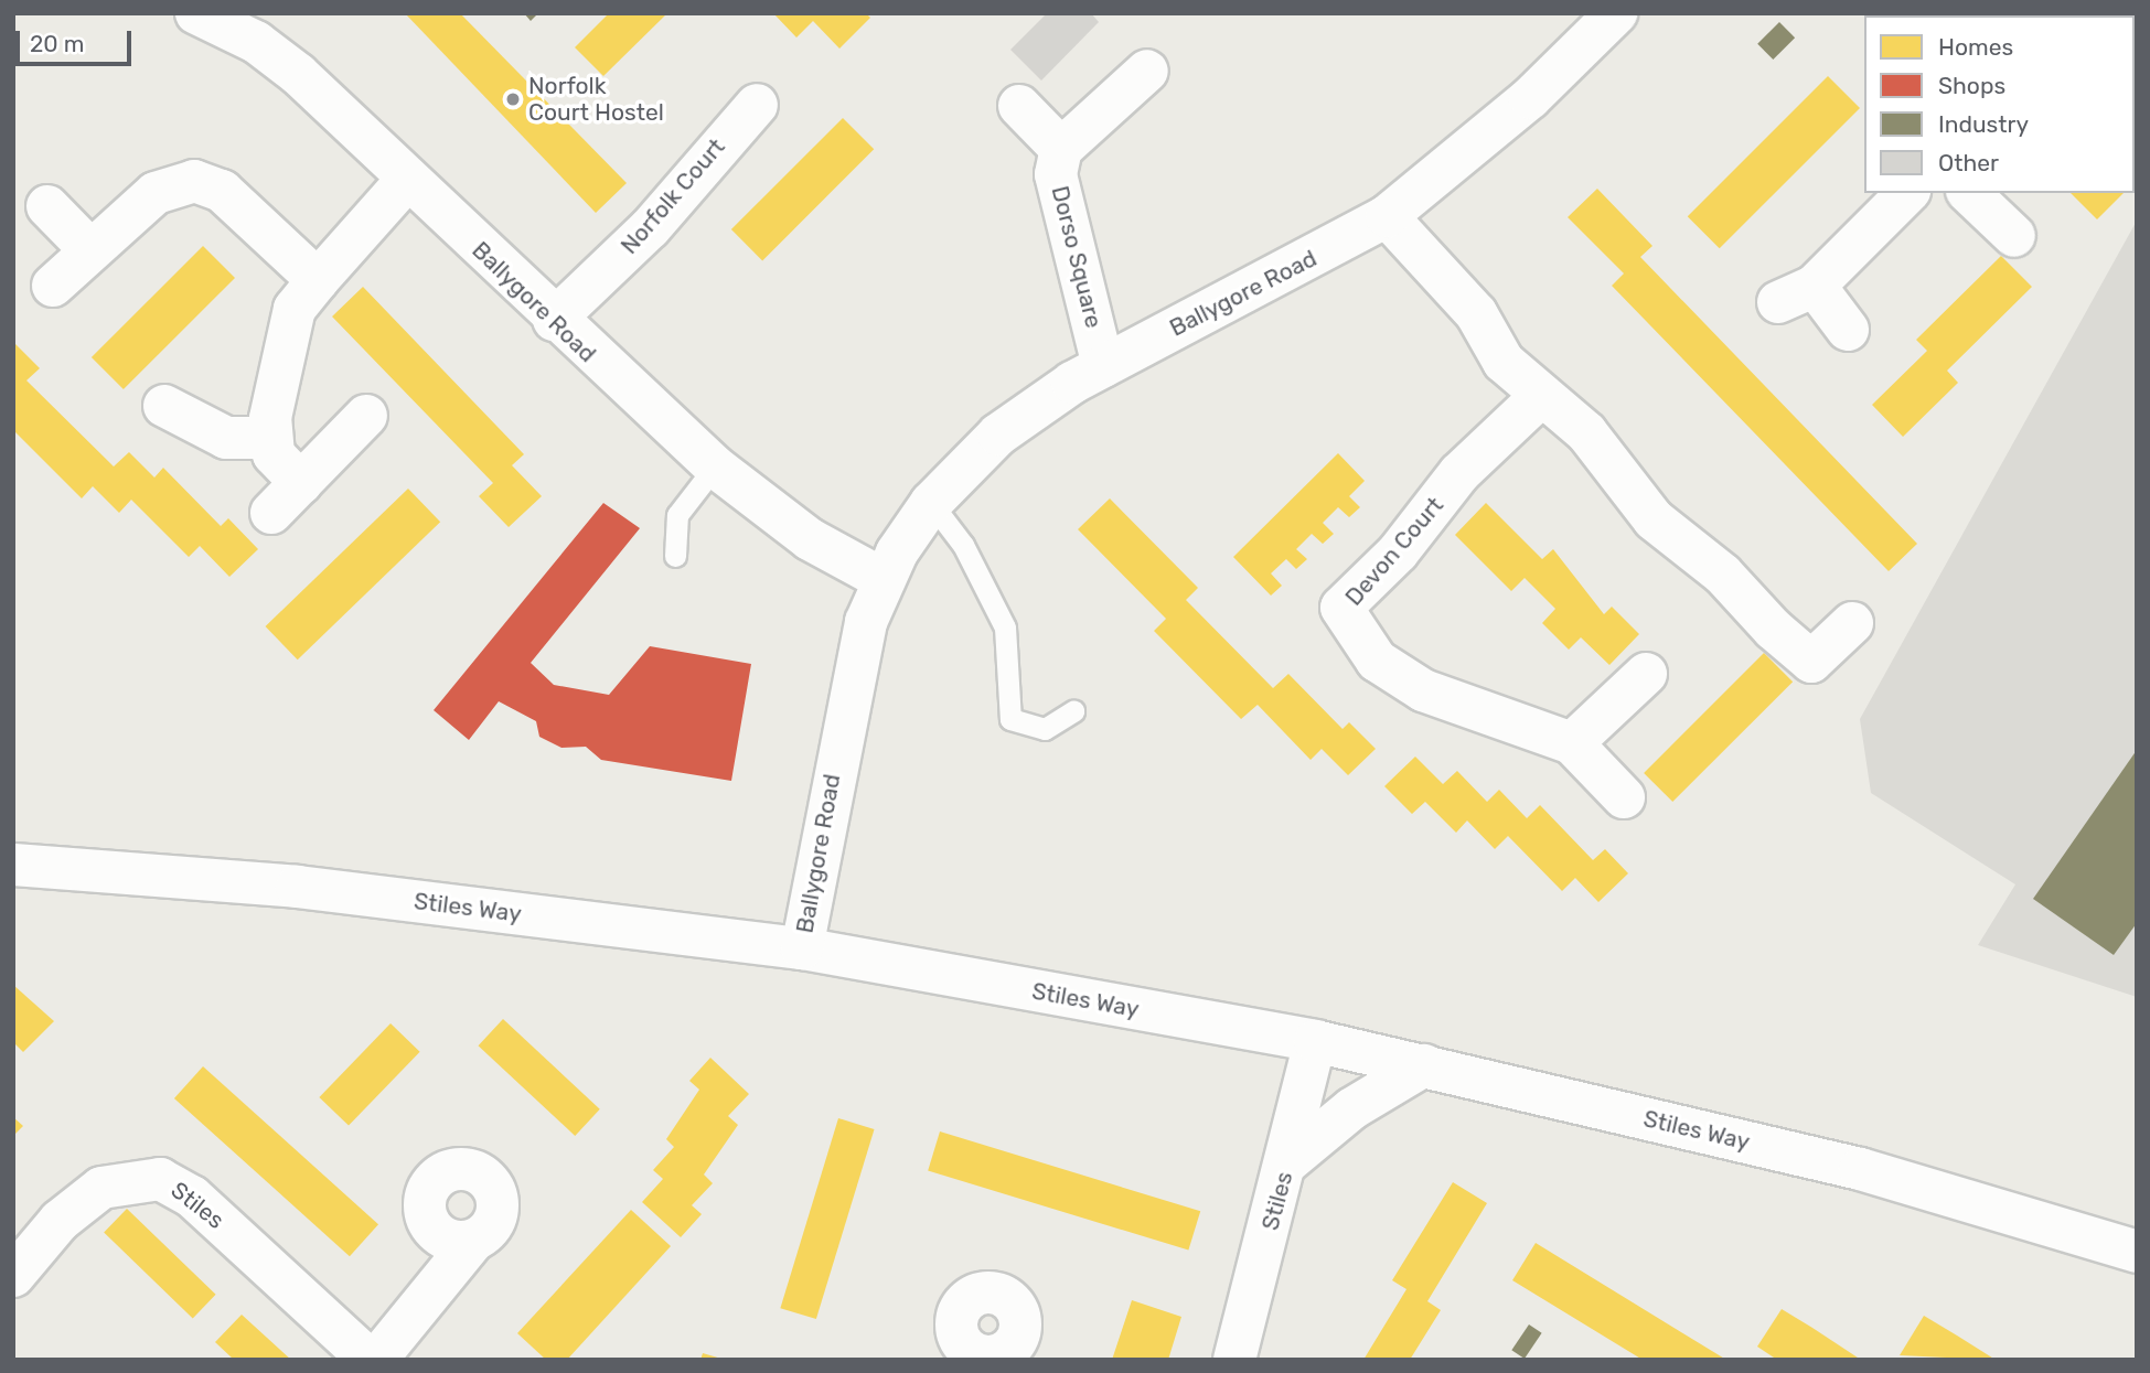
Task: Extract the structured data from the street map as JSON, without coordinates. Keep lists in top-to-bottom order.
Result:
{
  "streets": {
    "street": [
      "Norfolk Court",
      "Dorso Square",
      "Ballygore Road",
      "Devon Court",
      "Stiles Way",
      "Stiles"
    ]
  },
  "crossings": [
    ["Norfolk Court", "Ballygore Road"],
    ["Dorso Square", "Ballygore Road"],
    ["Ballygore Road", "Stiles Way"],
    ["Stiles Way", "Stiles"]
  ],
  "places": ["Norfolk Court Hostel"],
  "legend": [
    "Homes",
    "Shops",
    "Industry",
    "Other"
  ],
  "scale_bar": "20 m"
}
